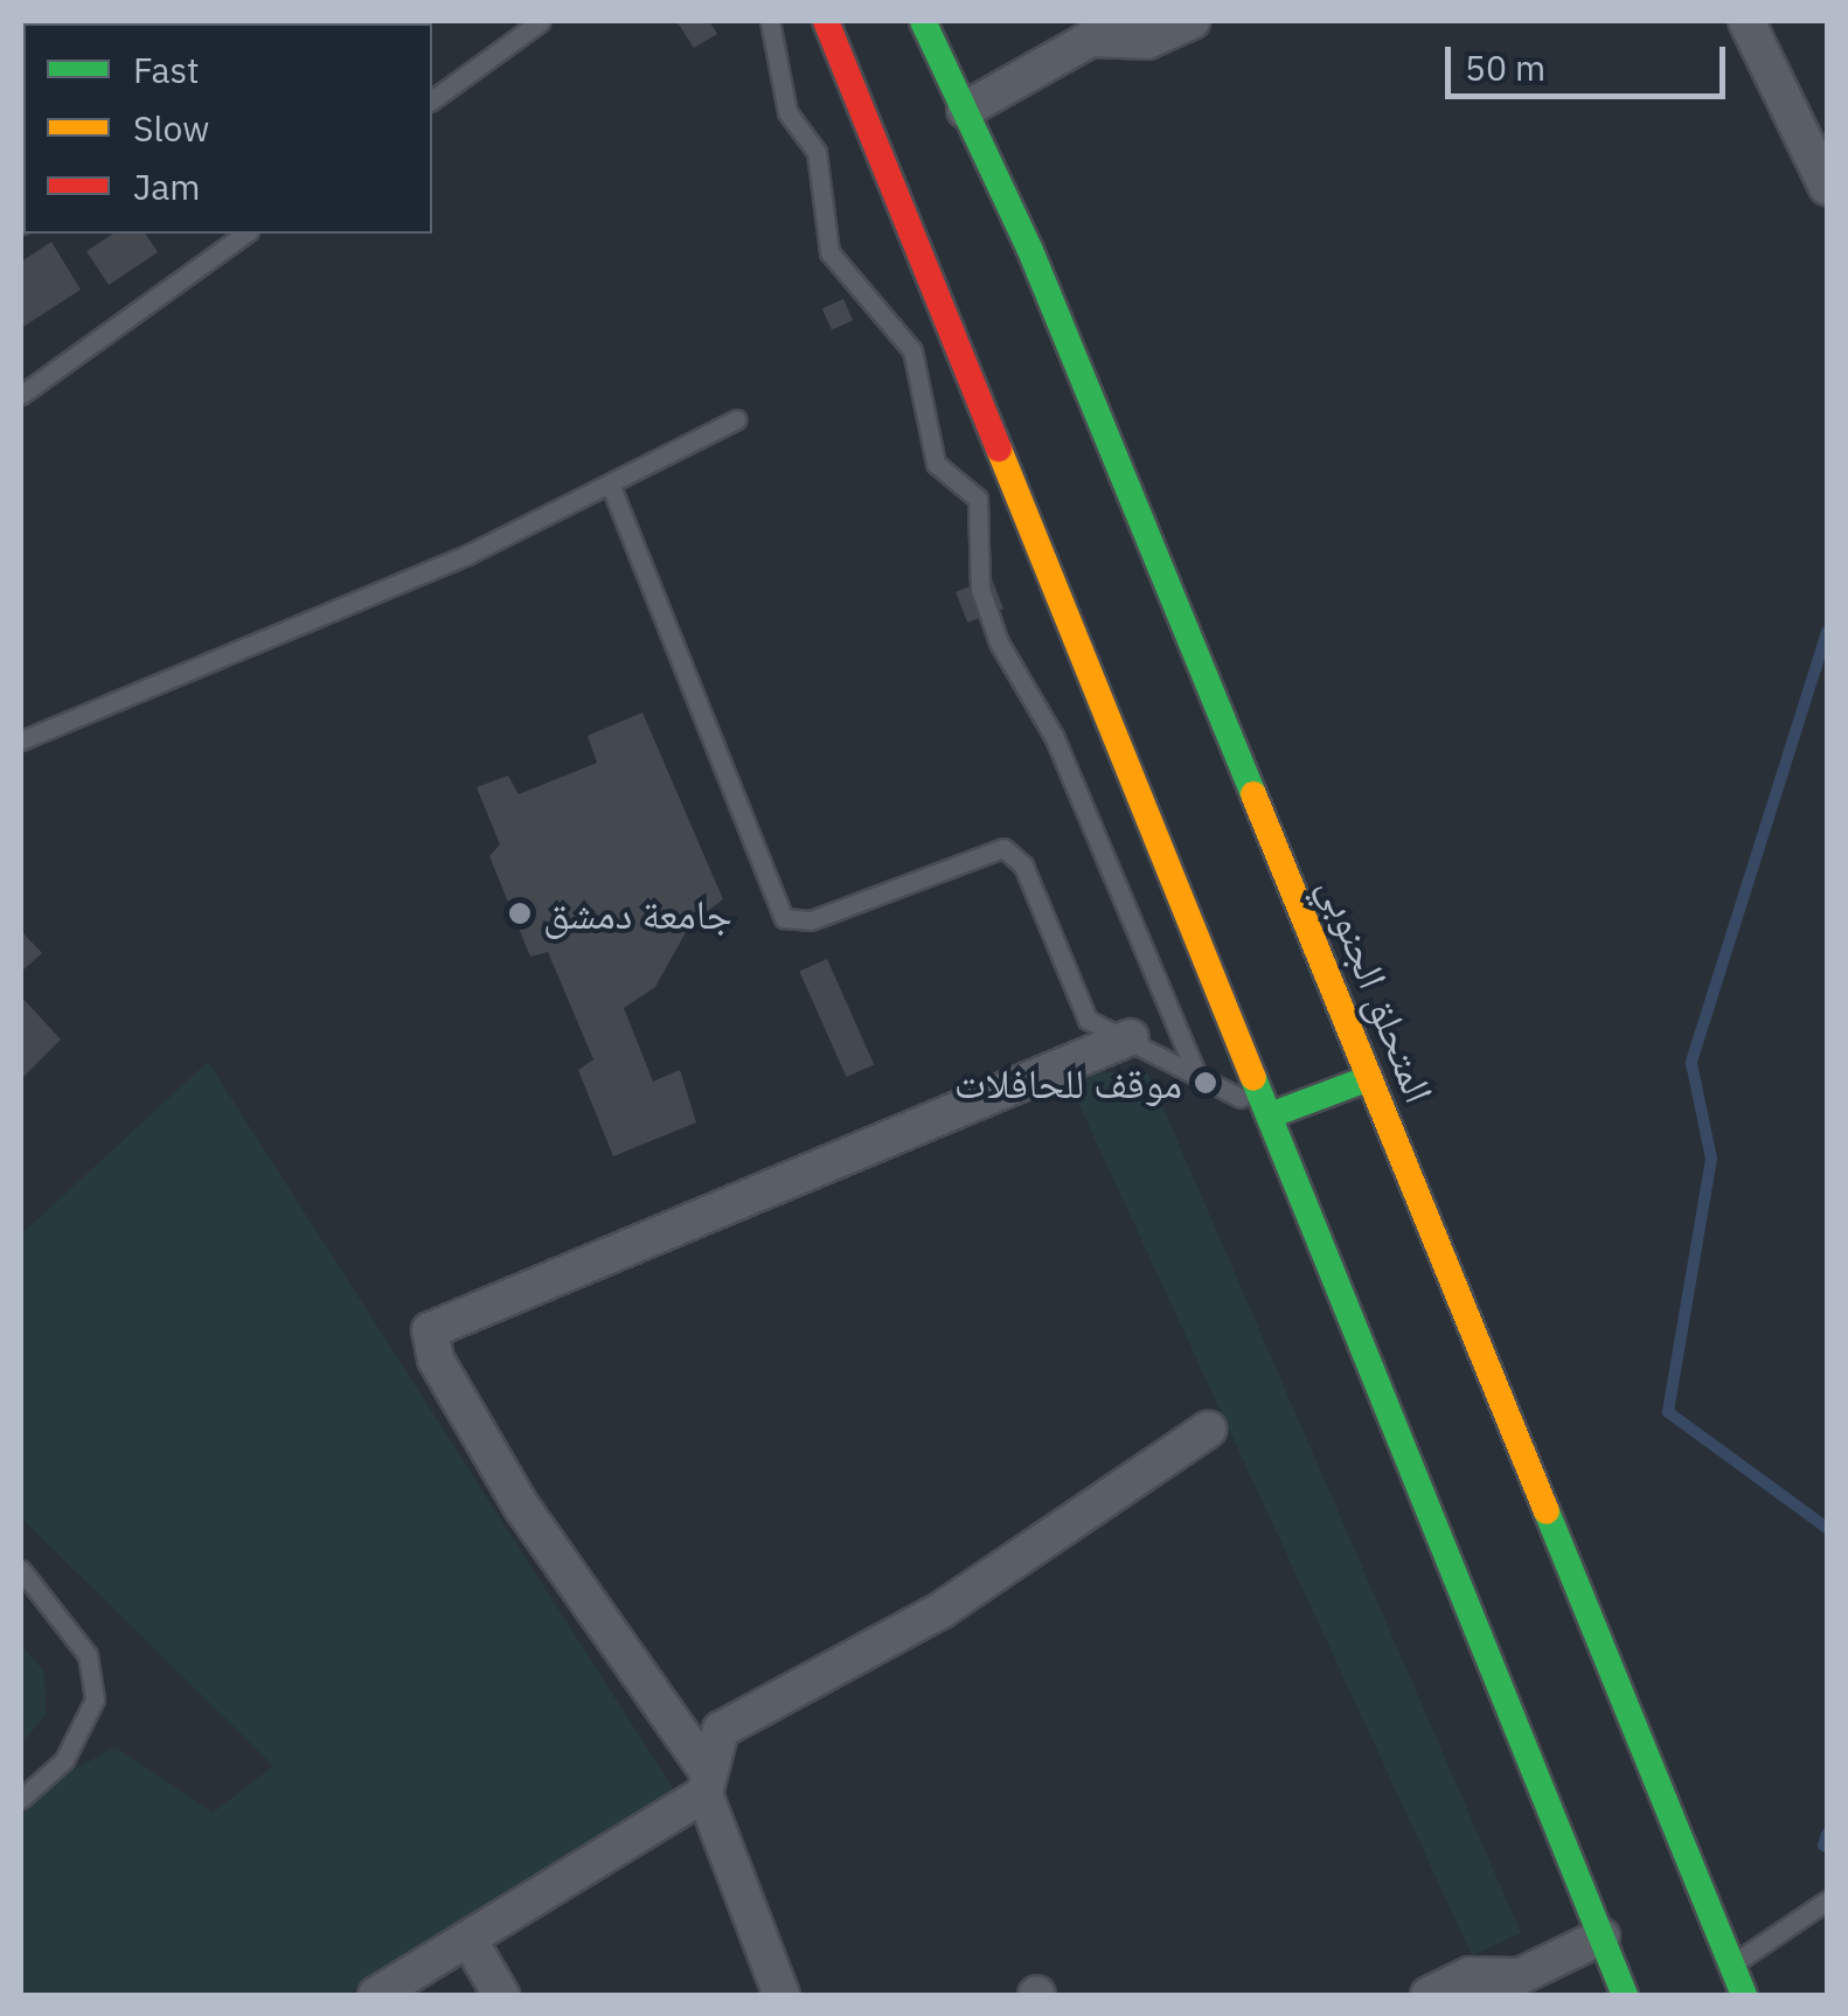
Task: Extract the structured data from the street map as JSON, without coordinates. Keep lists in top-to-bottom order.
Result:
{
  "streets": {
    "highway": ["المتحلق الجنوبي"]
  },
  "places": ["جامعة دمشق", "موقف للحافلات"],
  "legend": ["Fast", "Slow", "Jam"],
  "scale_bar": "50 m"
}
